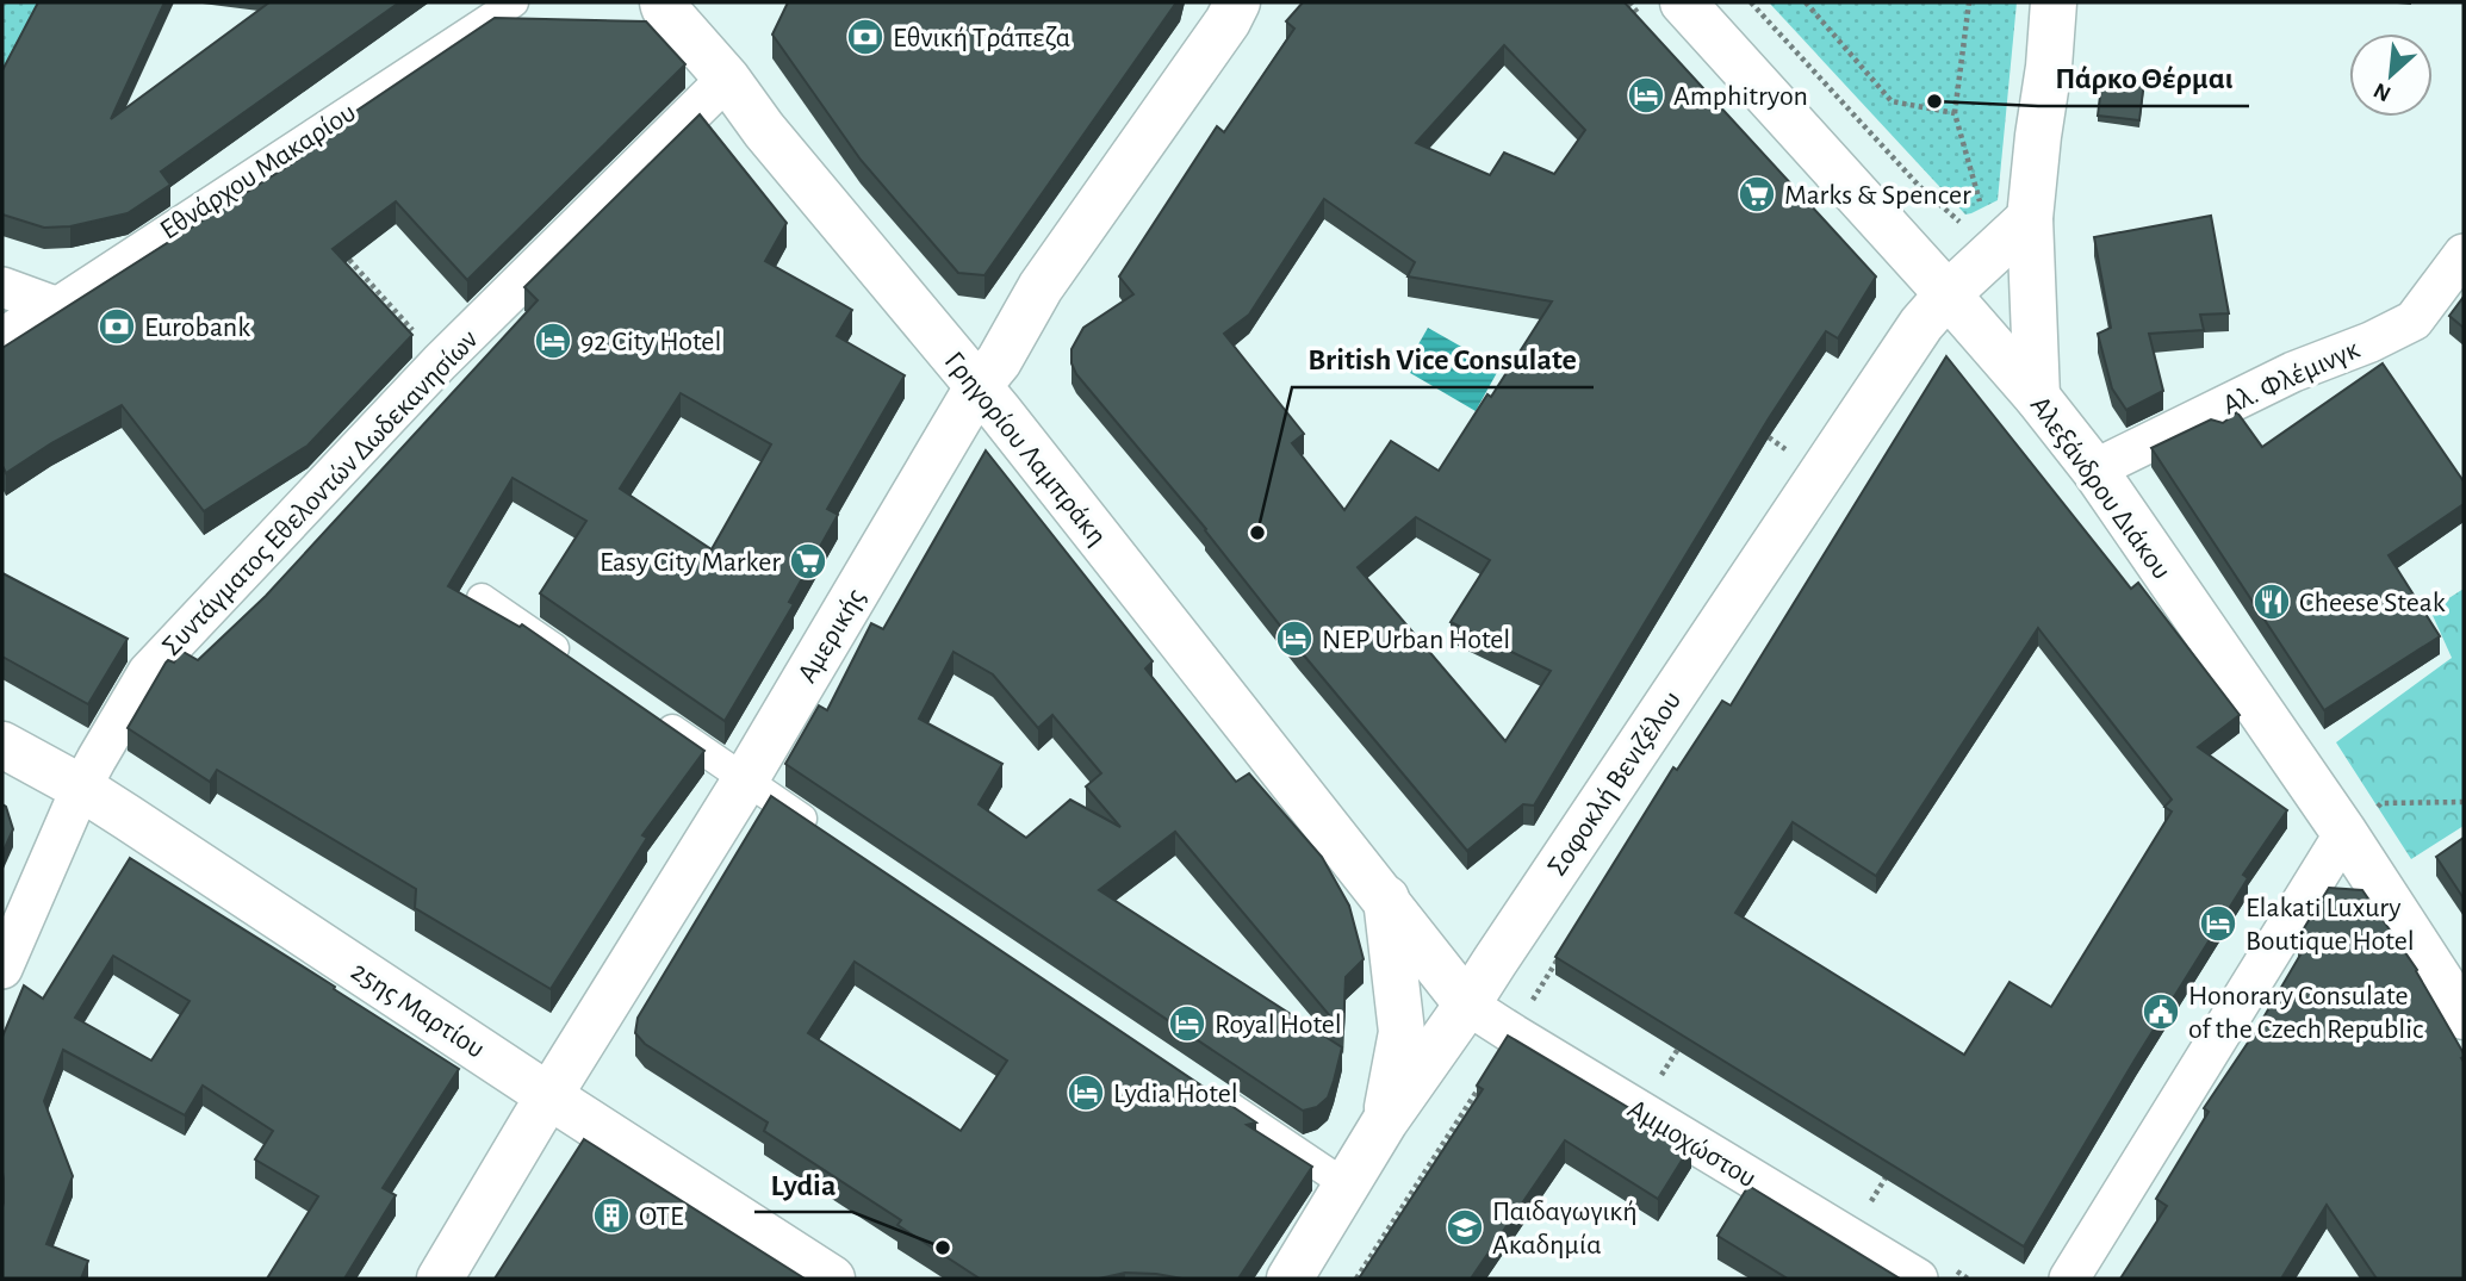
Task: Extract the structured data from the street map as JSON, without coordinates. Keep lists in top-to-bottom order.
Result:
{
  "streets": {
    "street": [
      "Εθνάρχου Μακαρίου",
      "Αλ. Φλέμινγκ",
      "Γρηγορίου Λαμπράκη",
      "Αλεξάνδρου Διάκου",
      "Συντάγματος Εθελοντών Δωδεκανησίων",
      "Αμερικής",
      "Σοφοκλή Βενιζέλου",
      "25ης Μαρτίου",
      "Αμμοχώστου"
    ]
  },
  "crossings": [
    ["Αλ. Φλέμινγκ", "Αλεξάνδρου Διάκου"],
    ["Γρηγορίου Λαμπράκη", "Συντάγματος Εθελοντών Δωδεκανησίων"],
    ["Γρηγορίου Λαμπράκη", "Αμερικής"],
    ["Γρηγορίου Λαμπράκη", "Σοφοκλή Βενιζέλου"],
    ["Γρηγορίου Λαμπράκη", "Αμμοχώστου"],
    ["Αλεξάνδρου Διάκου", "Σοφοκλή Βενιζέλου"],
    ["Συντάγματος Εθελοντών Δωδεκανησίων", "25ης Μαρτίου"],
    ["Αμερικής", "25ης Μαρτίου"],
    ["Σοφοκλή Βενιζέλου", "Αμμοχώστου"]
  ],
  "places": {
    "bank": ["Εθνική Τράπεζα", "Eurobank"],
    "hotel": [
      "Amphitryon",
      "92 City Hotel",
      "NEP Urban Hotel",
      "Elakati Luxury Boutique Hotel",
      "Royal Hotel",
      "Lydia Hotel"
    ],
    "other": ["Πάρκο Θέρμαι", "British Vice Consulate", "Lydia"],
    "supermarket": ["Marks & Spencer", "Easy City Marker"],
    "restaurant": ["Cheese Steak"],
    "public building": ["Honorary Consulate of the Czech Republic"],
    "building": ["ΟΤΕ"],
    "school or university": ["Παιδαγωγική Ακαδημία"]
  },
  "north": "bottom left"
}
